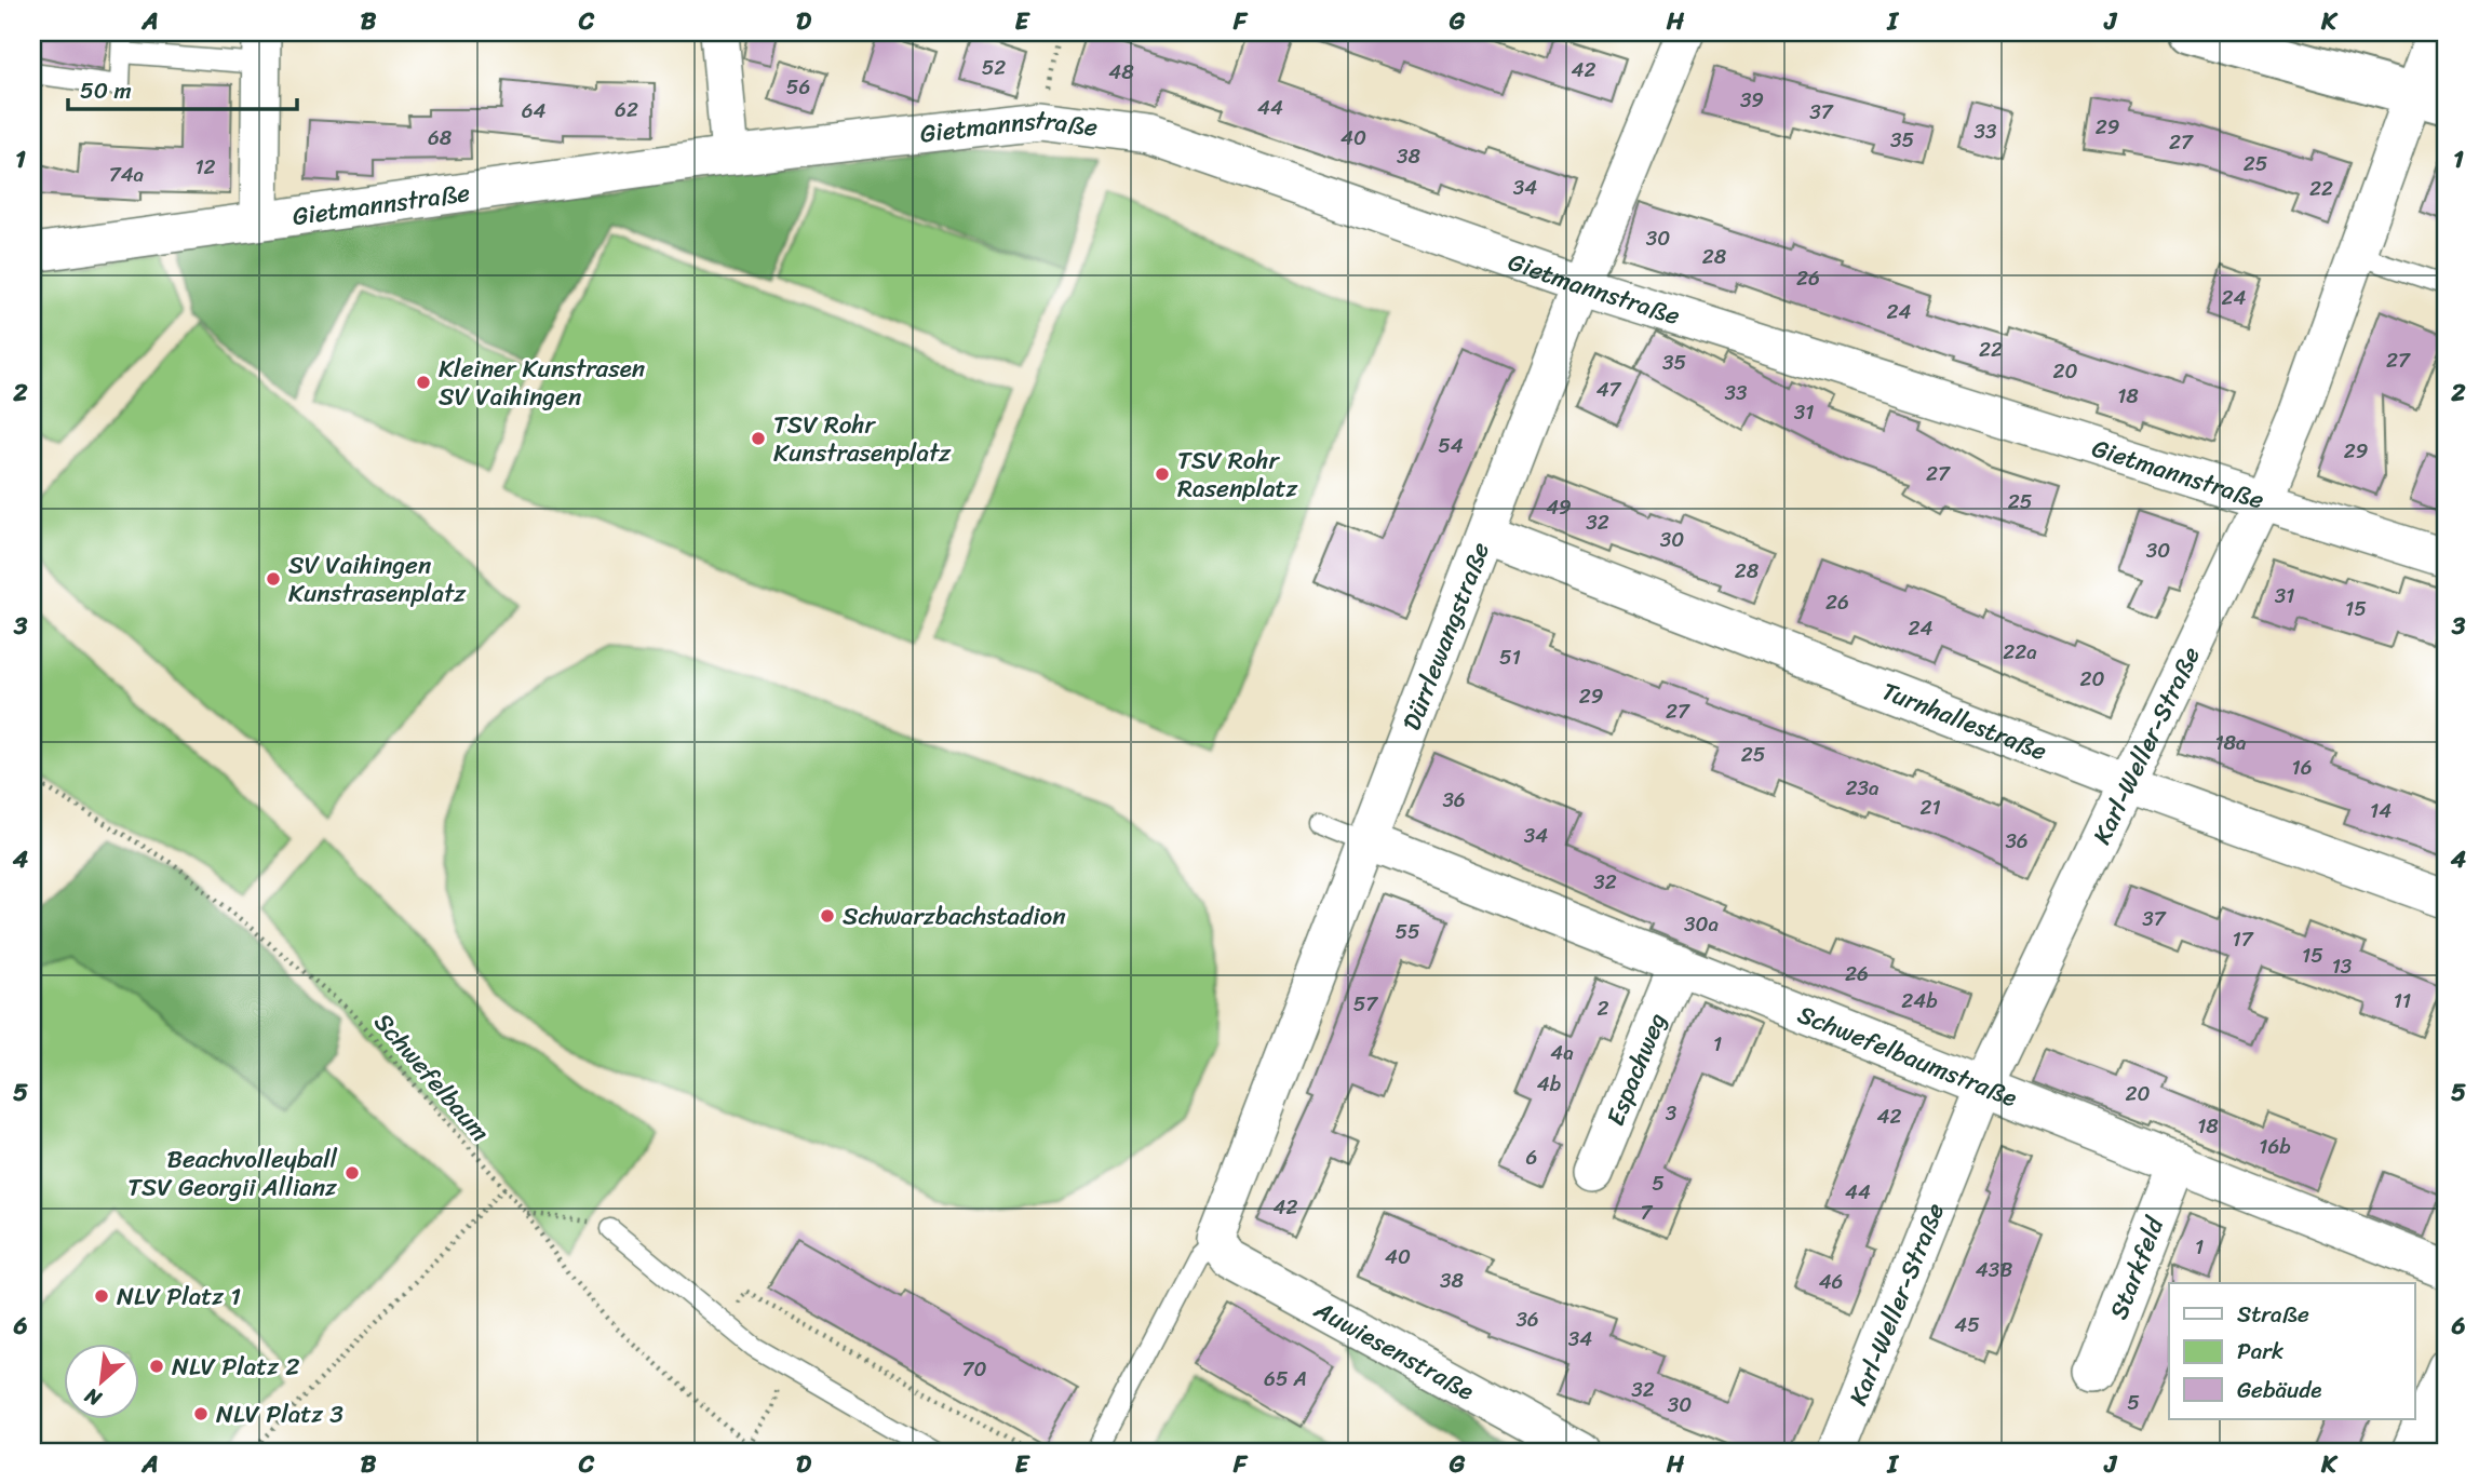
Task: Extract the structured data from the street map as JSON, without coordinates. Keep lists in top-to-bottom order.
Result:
{
  "streets": {
    "street": [
      "Gietmannstraße",
      "Dürrlewangstraße",
      "Turnhallestraße",
      "Karl-Weller-Straße",
      "Schwefelbaumstraße",
      "Espachweg",
      "Starkfeld",
      "Auwiesenstraße"
    ],
    "path": ["Schwefelbaum"]
  },
  "crossings": [
    ["Gietmannstraße", "Dürrlewangstraße"],
    ["Gietmannstraße", "Karl-Weller-Straße"],
    ["Dürrlewangstraße", "Turnhallestraße"],
    ["Dürrlewangstraße", "Schwefelbaumstraße"],
    ["Dürrlewangstraße", "Auwiesenstraße"],
    ["Turnhallestraße", "Karl-Weller-Straße"],
    ["Karl-Weller-Straße", "Schwefelbaumstraße"],
    ["Schwefelbaumstraße", "Espachweg"],
    ["Schwefelbaumstraße", "Starkfeld"]
  ],
  "places": [
    "Kleiner Kunstrasen SV Vaihingen",
    "TSV Rohr Kunstrasenplatz",
    "TSV Rohr Rasenplatz",
    "SV Vaihingen Kunstrasenplatz",
    "Schwarzbachstadion",
    "Beachvolleyball TSV Georgii Allianz",
    "NLV Platz 1",
    "NLV Platz 2",
    "NLV Platz 3"
  ],
  "house_numbers": [
    "52",
    "42",
    "48",
    "56",
    "39",
    "44",
    "62",
    "64",
    "37",
    "29",
    "33",
    "68",
    "40",
    "35",
    "27",
    "38",
    "25",
    "12",
    "74a",
    "34",
    "22",
    "30",
    "28",
    "26",
    "24",
    "24",
    "22",
    "27",
    "35",
    "20",
    "47",
    "33",
    "18",
    "31",
    "54",
    "29",
    "27",
    "25",
    "49",
    "32",
    "30",
    "30",
    "28",
    "31",
    "26",
    "15",
    "24",
    "22a",
    "51",
    "20",
    "29",
    "27",
    "18a",
    "25",
    "16",
    "23a",
    "36",
    "21",
    "14",
    "34",
    "36",
    "32",
    "37",
    "30a",
    "55",
    "17",
    "15",
    "13",
    "26",
    "24b",
    "11",
    "57",
    "2",
    "1",
    "4a",
    "4b",
    "20",
    "3",
    "42",
    "18",
    "16b",
    "6",
    "5",
    "44",
    "42",
    "7",
    "1",
    "40",
    "43B",
    "38",
    "46",
    "36",
    "45",
    "34",
    "70",
    "65 A",
    "32",
    "5",
    "30"
  ],
  "legend": ["Straße", "Park", "Gebäude"],
  "scale_bar": "50 m",
  "north": "bottom left",
  "grid": {
    "columns": [
      "A",
      "B",
      "C",
      "D",
      "E",
      "F",
      "G",
      "H",
      "I",
      "J",
      "K"
    ],
    "rows": [
      "1",
      "2",
      "3",
      "4",
      "5",
      "6"
    ]
  }
}
